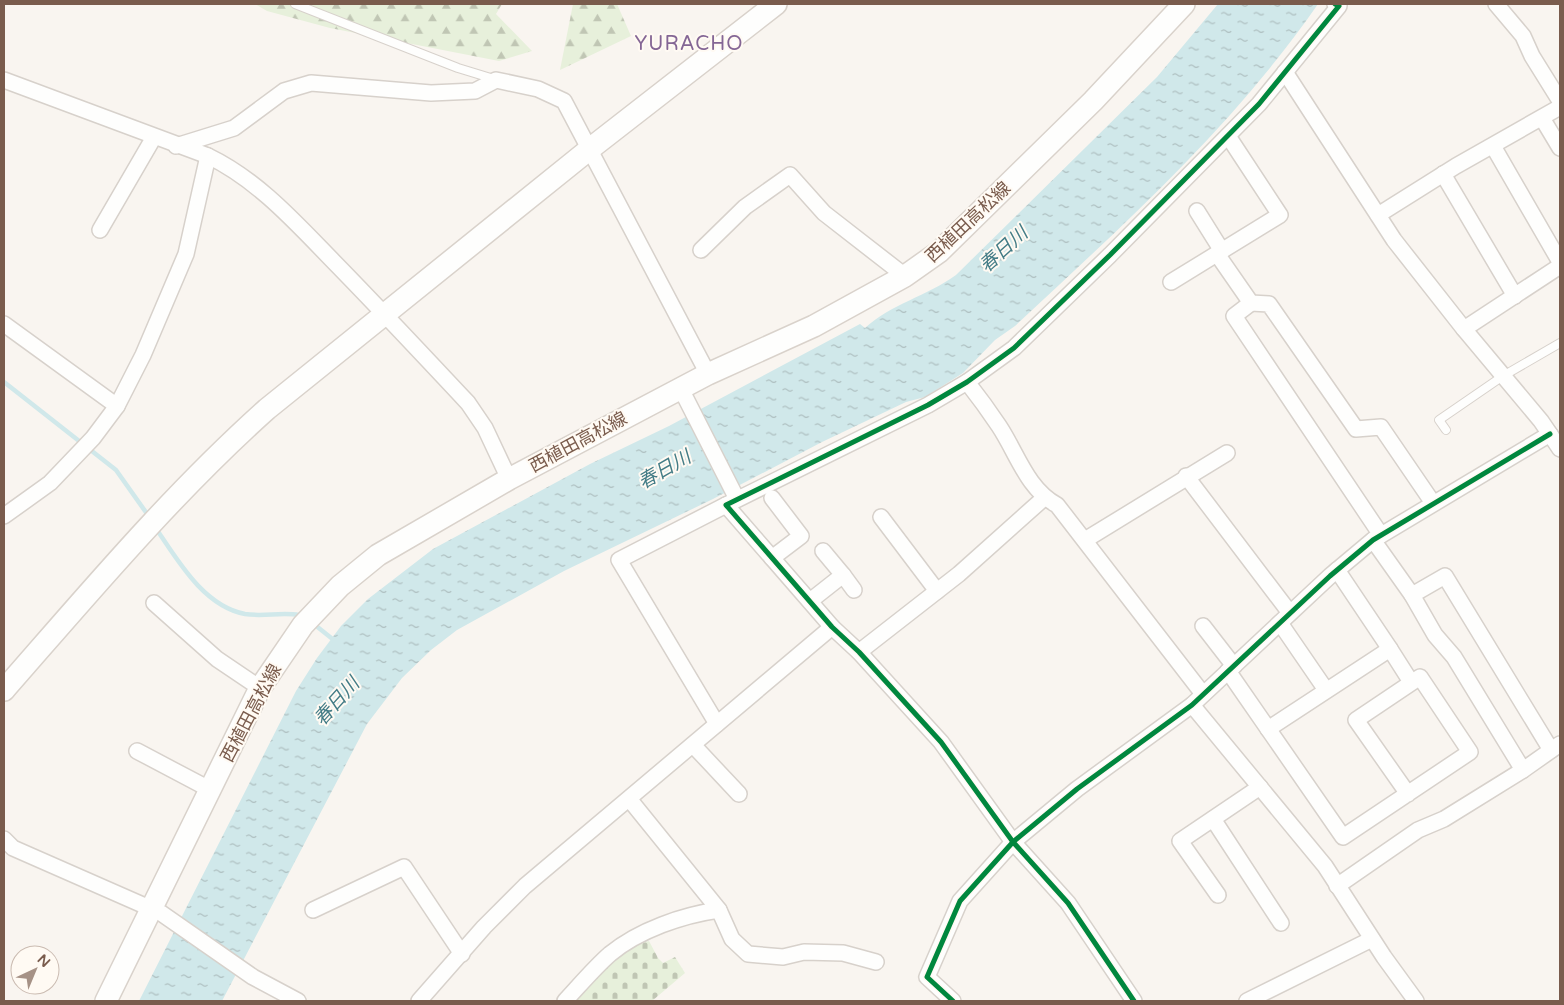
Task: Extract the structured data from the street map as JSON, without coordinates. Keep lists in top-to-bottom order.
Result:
{
  "streets": {
    "main road": ["西植田高松線"]
  },
  "districts": ["YURACHO"],
  "water": ["春日川"],
  "north": "top right"
}
